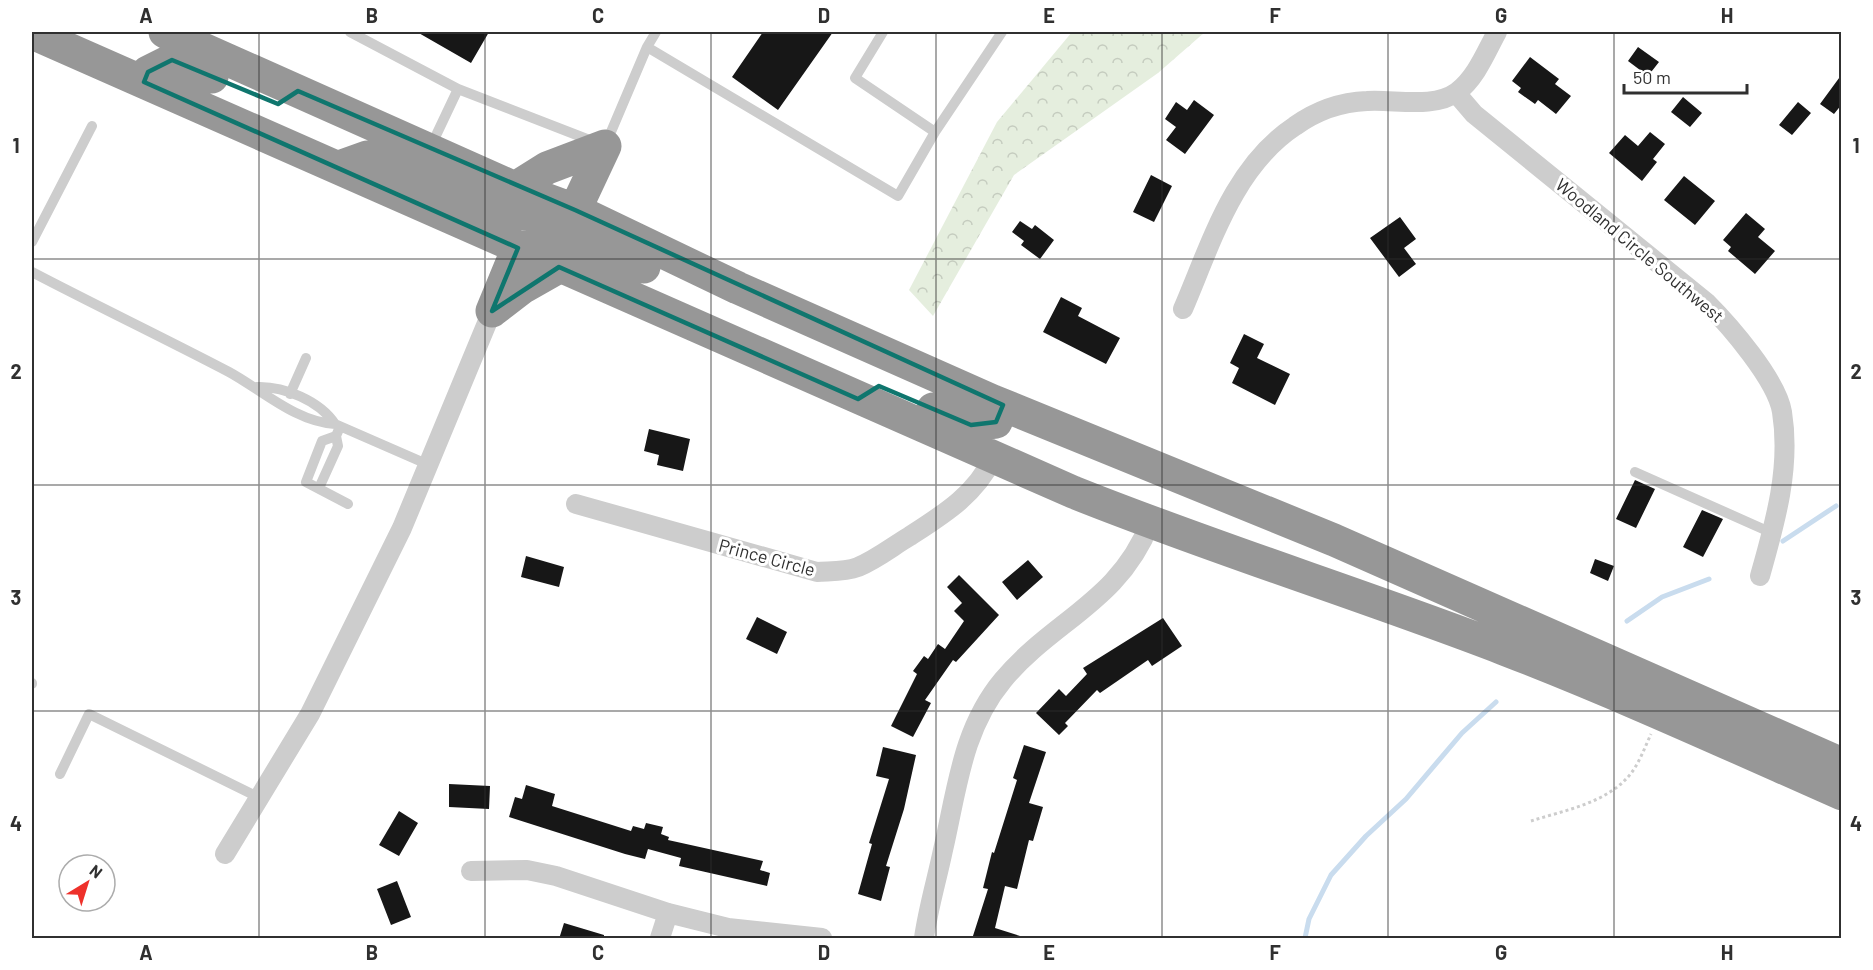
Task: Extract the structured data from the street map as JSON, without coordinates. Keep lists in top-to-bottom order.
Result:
{
  "streets": {
    "street": ["Woodland Circle Southwest", "Prince Circle"]
  },
  "scale_bar": "50 m",
  "north": "top right",
  "grid": {
    "columns": [
      "A",
      "B",
      "C",
      "D",
      "E",
      "F",
      "G",
      "H"
    ],
    "rows": [
      "1",
      "2",
      "3",
      "4"
    ]
  }
}
